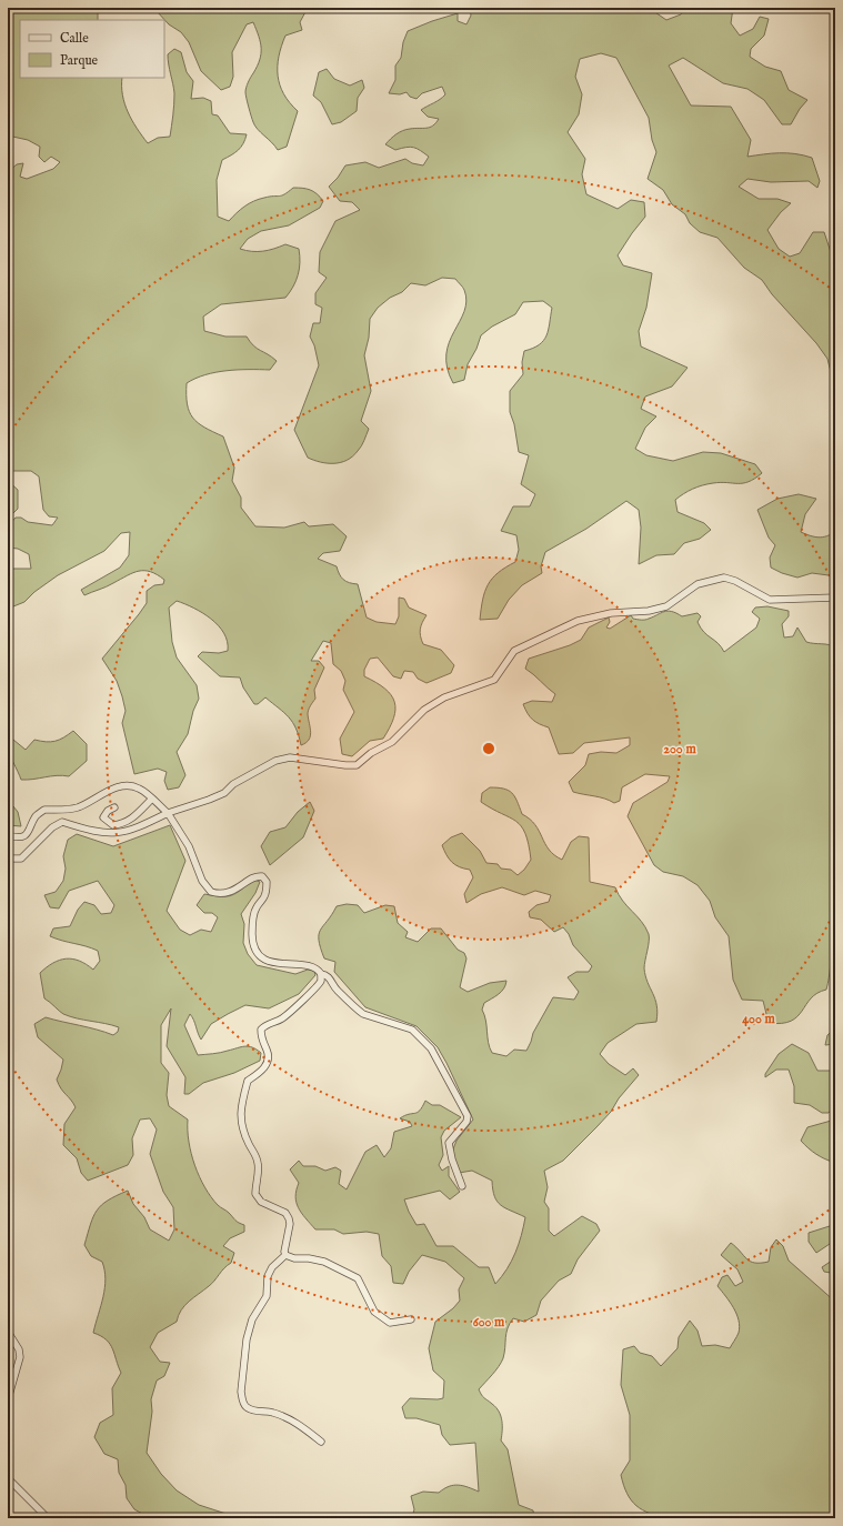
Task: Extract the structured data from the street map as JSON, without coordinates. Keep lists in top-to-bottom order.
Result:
{
  "legend": ["Calle", "Parque"],
  "rings": ["200 m", "400 m", "600 m"]
}
